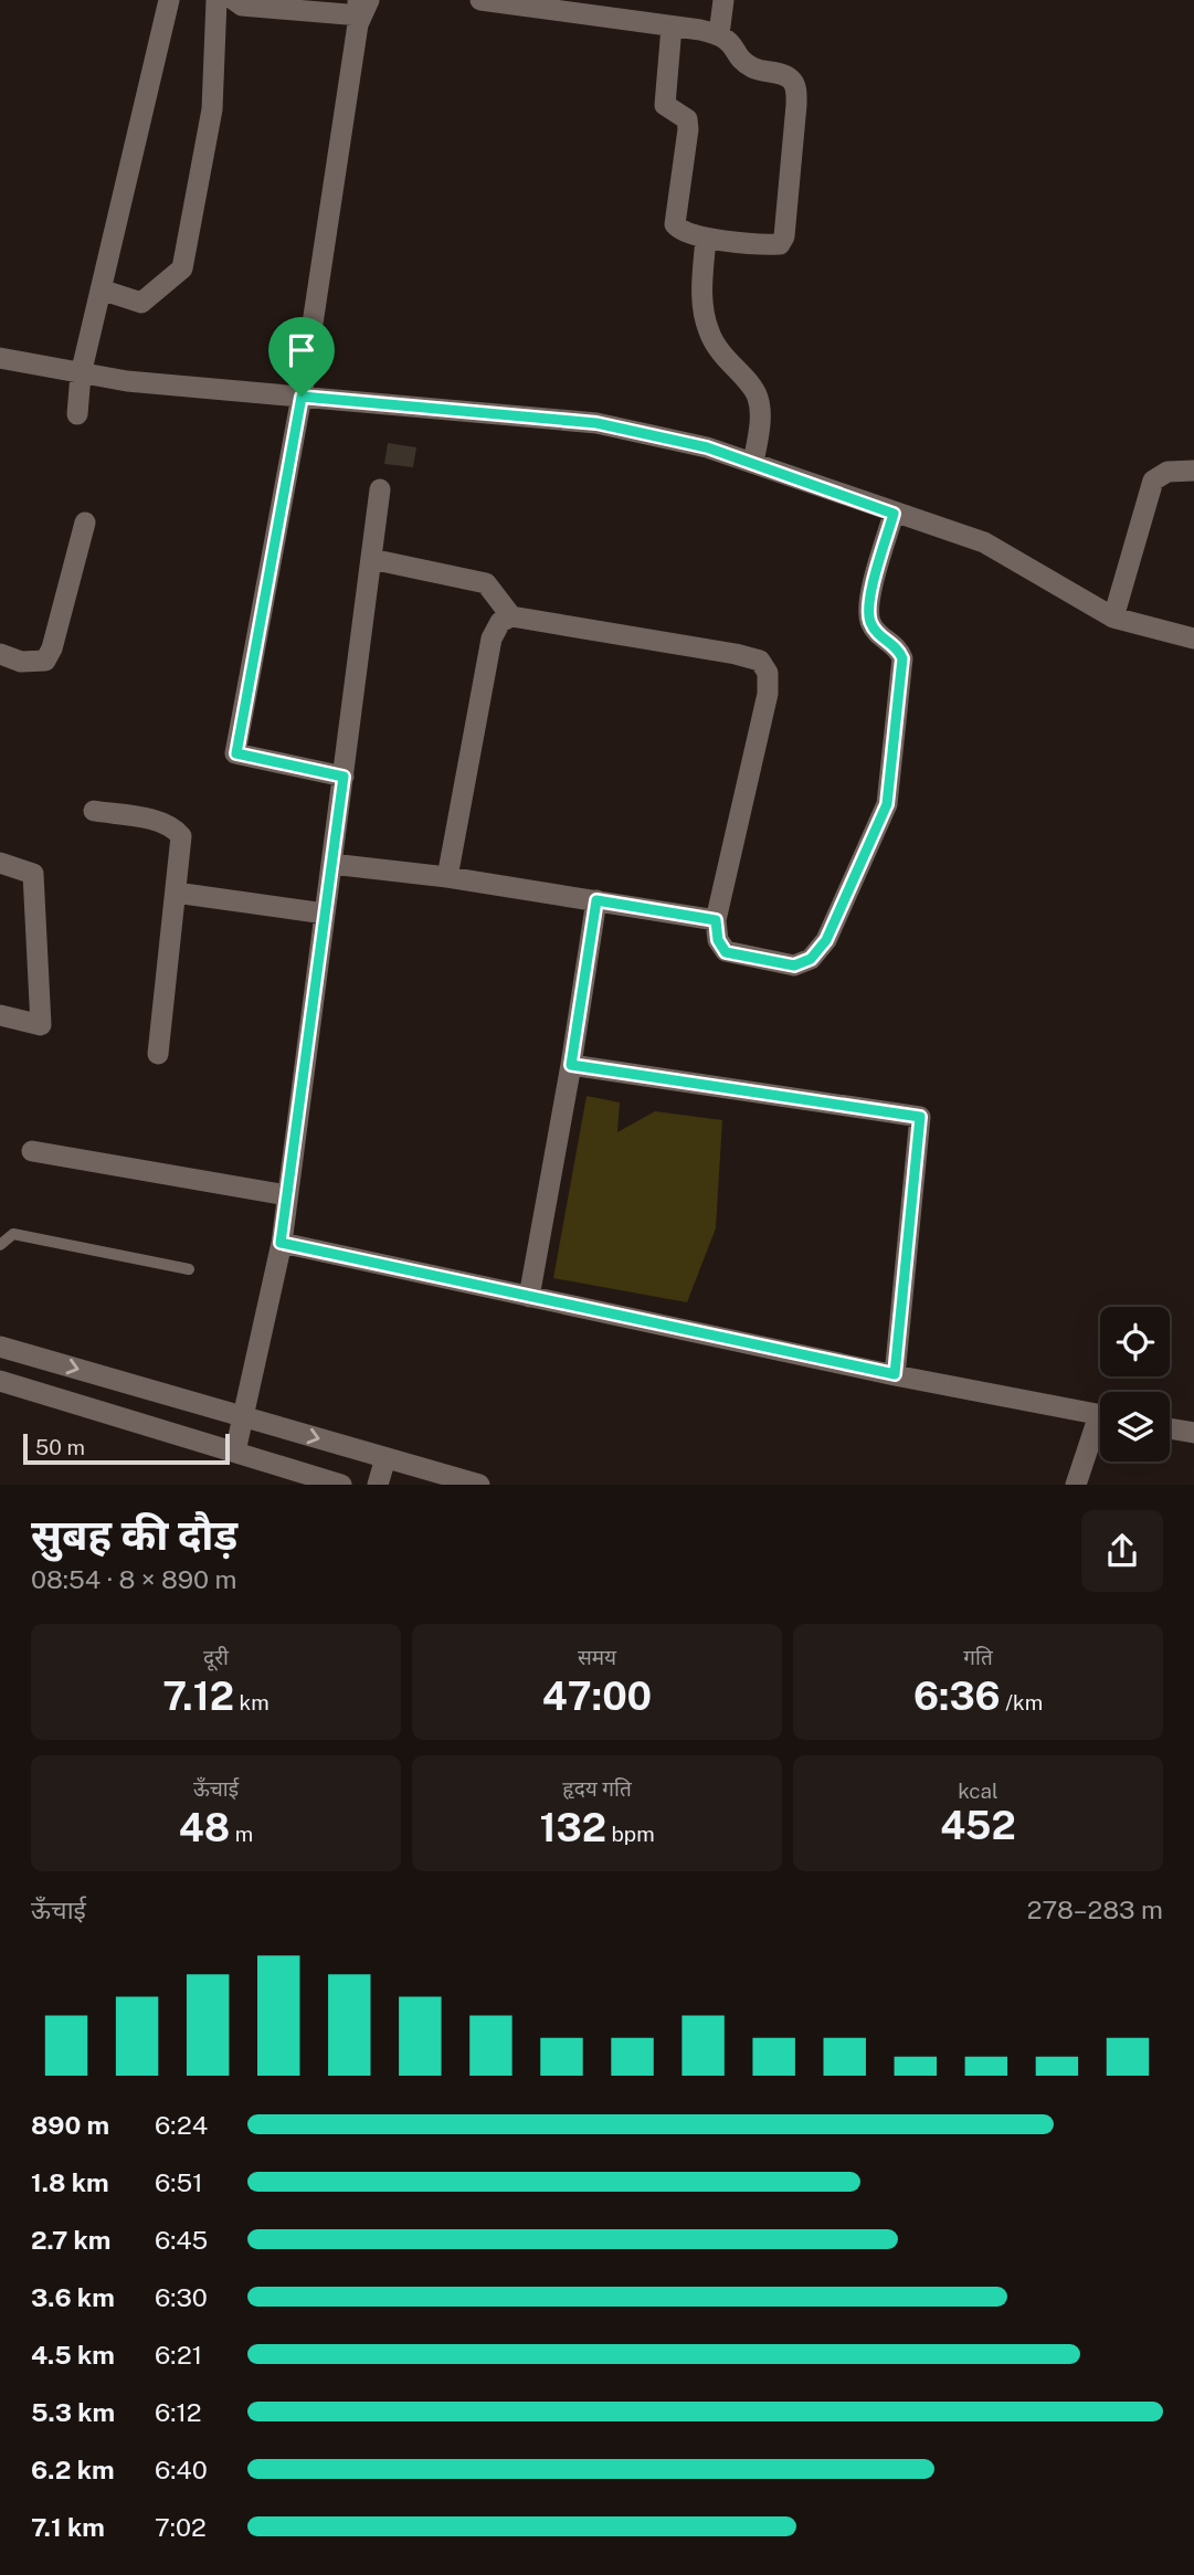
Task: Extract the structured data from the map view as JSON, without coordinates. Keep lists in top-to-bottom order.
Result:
{
  "scale_bar": "50 m",
  "page": {
    "scale": "50 m",
    "heading": ["सुबह की दौड़", "08:54 · 8 × 890 m"],
    "stats": [
      ["दूरी", "7.12 km"],
      ["समय", "47:00"],
      ["गति", "6:36 /km"],
      ["ऊँचाई", "48 m"],
      ["हृदय गति", "132 bpm"],
      ["kcal", "452"]
    ],
    "chart": ["ऊँचाई", "278–283 m"],
    "list": [
      {
        "name": "890 m",
        "note": "6:24"
      },
      {
        "name": "1.8 km",
        "note": "6:51"
      },
      {
        "name": "2.7 km",
        "note": "6:45"
      },
      {
        "name": "3.6 km",
        "note": "6:30"
      },
      {
        "name": "4.5 km",
        "note": "6:21"
      },
      {
        "name": "5.3 km",
        "note": "6:12"
      },
      {
        "name": "6.2 km",
        "note": "6:40"
      },
      {
        "name": "7.1 km",
        "note": "7:02"
      }
    ]
  }
}
